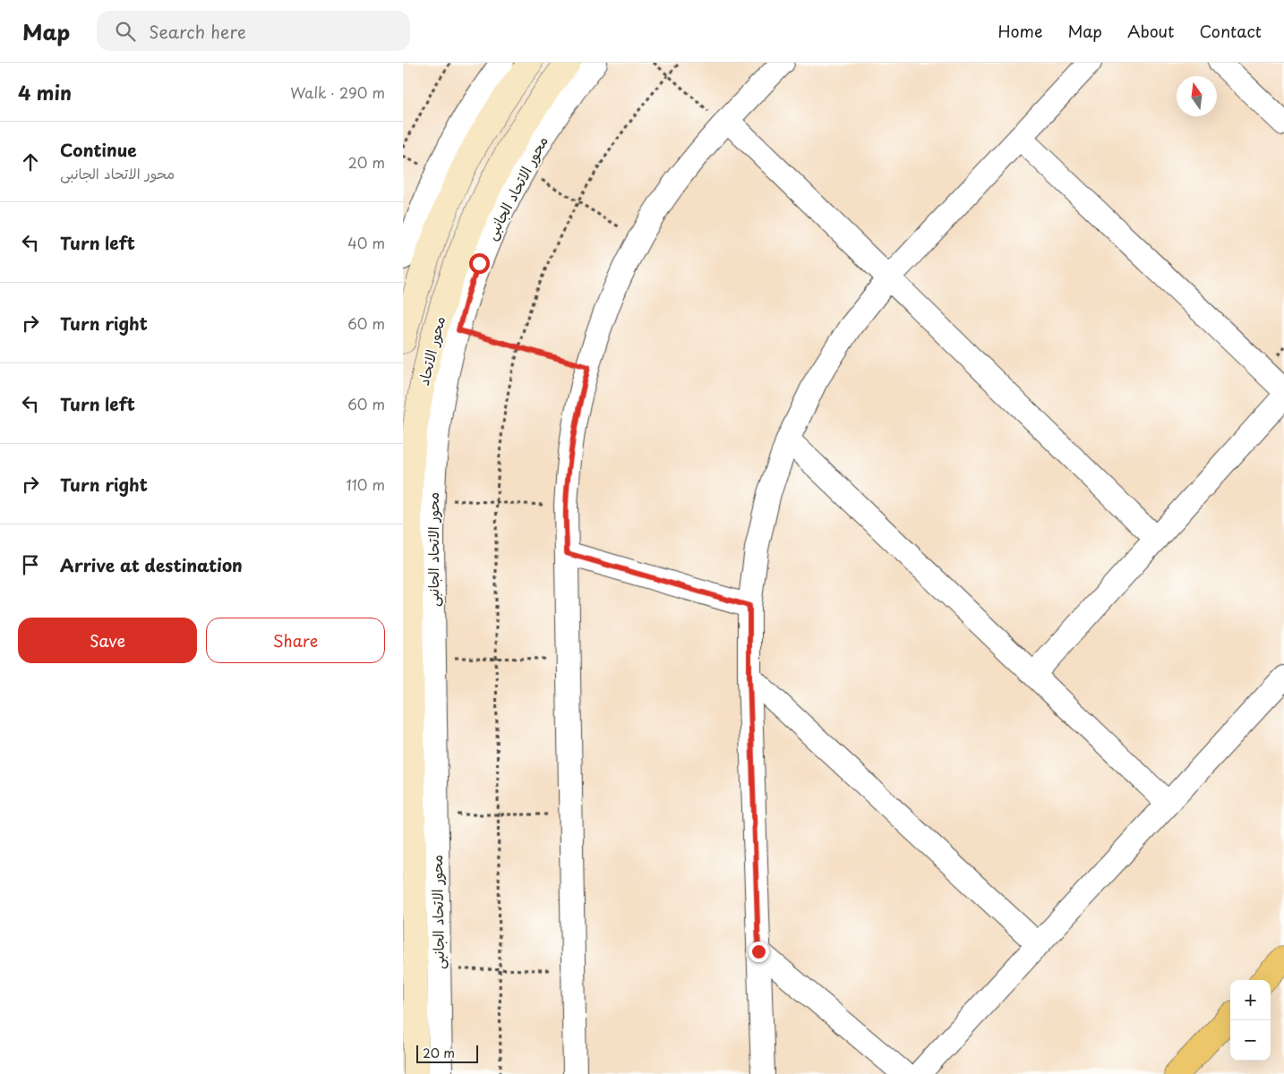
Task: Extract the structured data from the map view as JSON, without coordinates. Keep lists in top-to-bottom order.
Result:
{
  "streets": {
    "street": ["محور الاتحاد الجانبى", "محور الاتحاد"]
  },
  "scale_bar": "20 m",
  "north": "top",
  "page": {
    "header": "Map",
    "search": "Search here",
    "nav": [
      "Home",
      "Map",
      "About",
      "Contact"
    ],
    "heading": ["4 min", "Walk · 290 m"],
    "list": [
      ["Continue", "محور الاتحاد الجانبى", "20 m"],
      ["Turn left", "40 m"],
      ["Turn right", "60 m"],
      ["Turn left", "60 m"],
      ["Turn right", "110 m"],
      "Arrive at destination"
    ],
    "buttons": ["Save", "Share"],
    "map_buttons": ["+", "−"],
    "scale": "20 m"
  }
}
